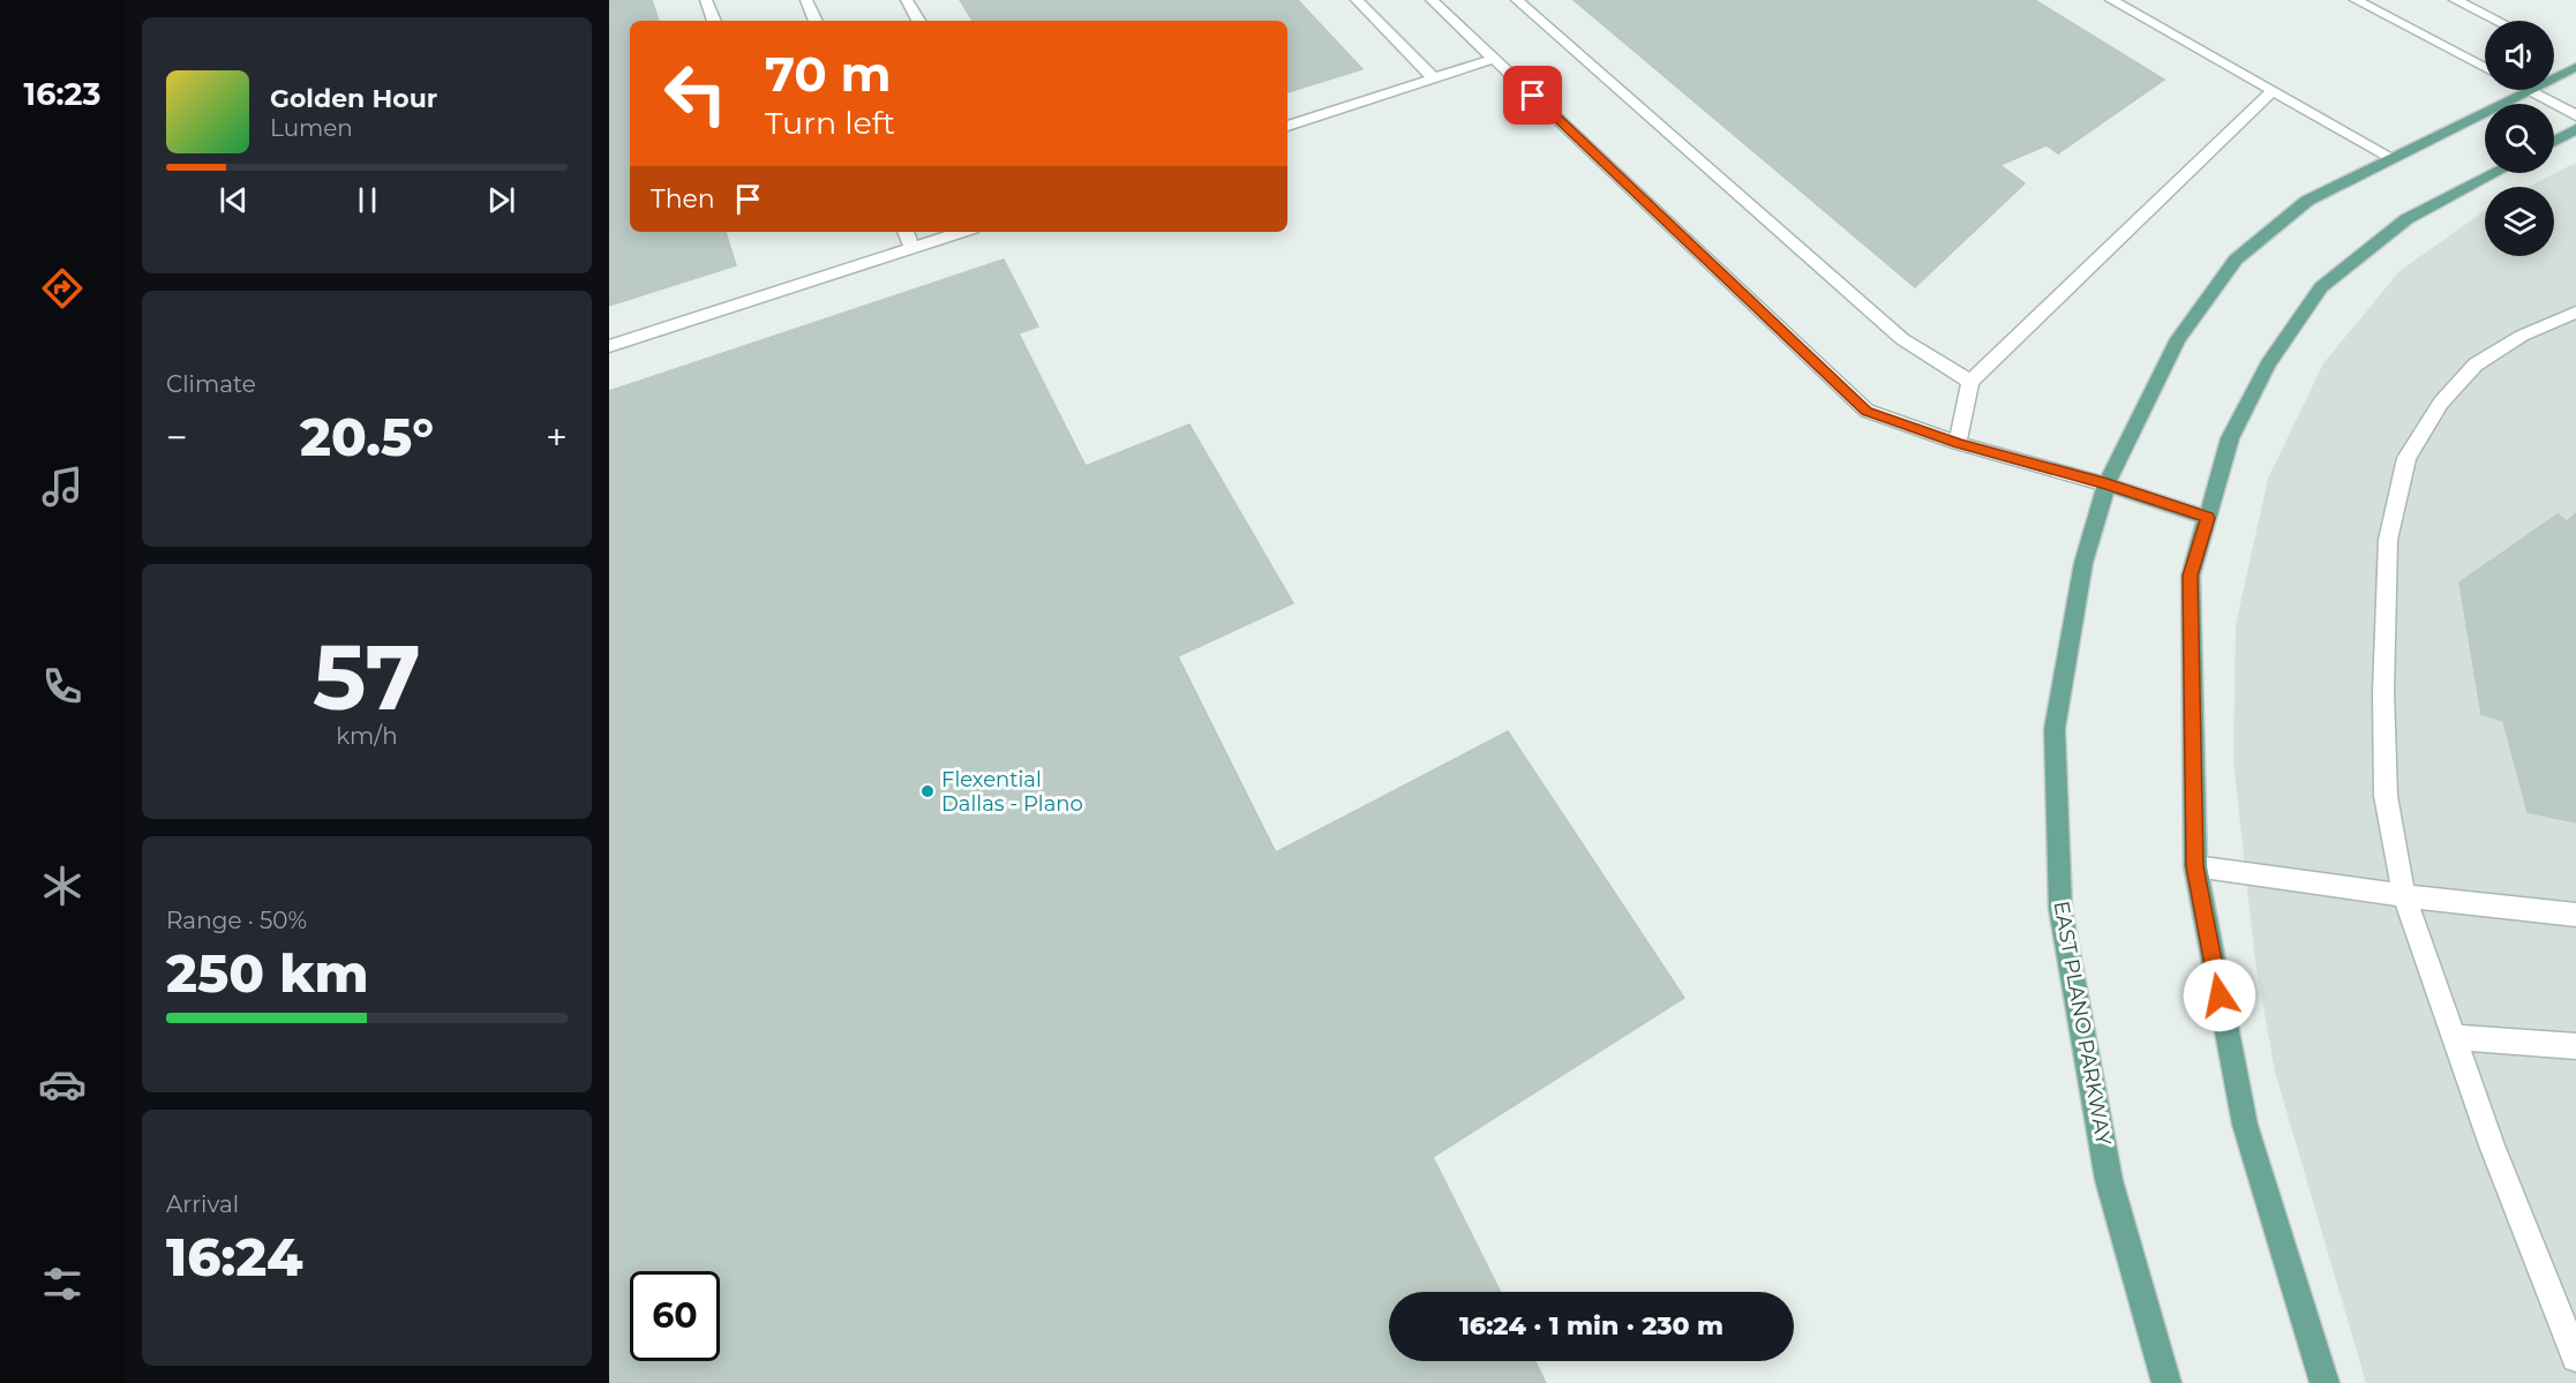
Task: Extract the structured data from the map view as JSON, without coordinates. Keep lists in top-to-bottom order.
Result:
{
  "streets": {
    "main road": ["EAST PLANO PARKWAY"]
  },
  "places": ["Flexential Dallas - Plano"],
  "page": {
    "tabs": "16:23",
    "turn": ["70 m", "Turn left"],
    "song": ["Golden Hour", "Lumen"],
    "then": "Then",
    "tile": [
      "Climate",
      ["57", "km/h"],
      ["Range · 50%", "250 km"],
      ["Arrival", "16:24"]
    ],
    "heat": ["−", "20.5°", "+"],
    "limit": "60",
    "trip": "16:24 · 1 min · 230 m"
  }
}
